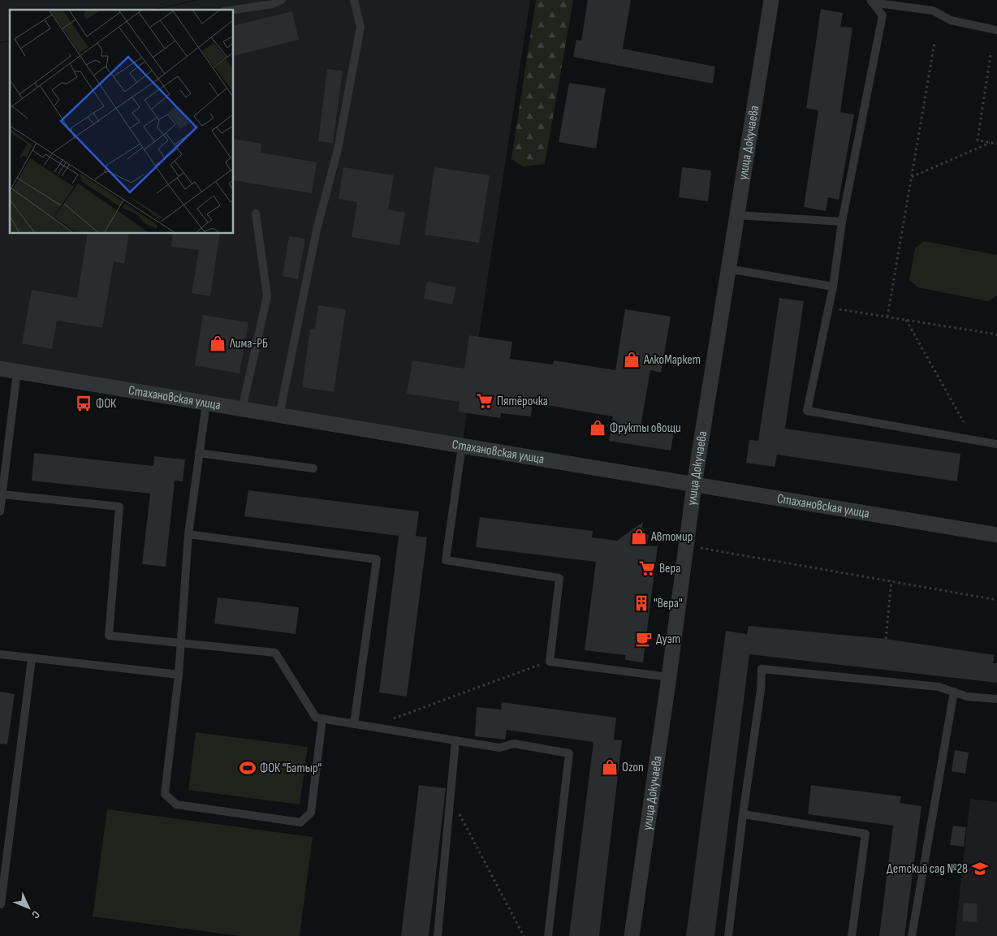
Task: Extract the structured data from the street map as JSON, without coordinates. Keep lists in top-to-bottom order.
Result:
{
  "streets": {
    "street": ["улица Докучаева", "Стахановская улица"]
  },
  "crossings": [
    ["улица Докучаева", "Стахановская улица"]
  ],
  "places": {
    "shop": [
      "Лима-РБ",
      "АлкоМаркет",
      "Фрукты овощи",
      "Автомир",
      "Ozon"
    ],
    "supermarket": ["Пятёрочка", "Вера"],
    "bus stop": ["ФОК"],
    "building": ["\"Вера\""],
    "cafe": ["Дуэт"],
    "sports": ["ФОК \"Батыр\""],
    "school or university": ["Детский сад №28"]
  },
  "north": "bottom right"
}
